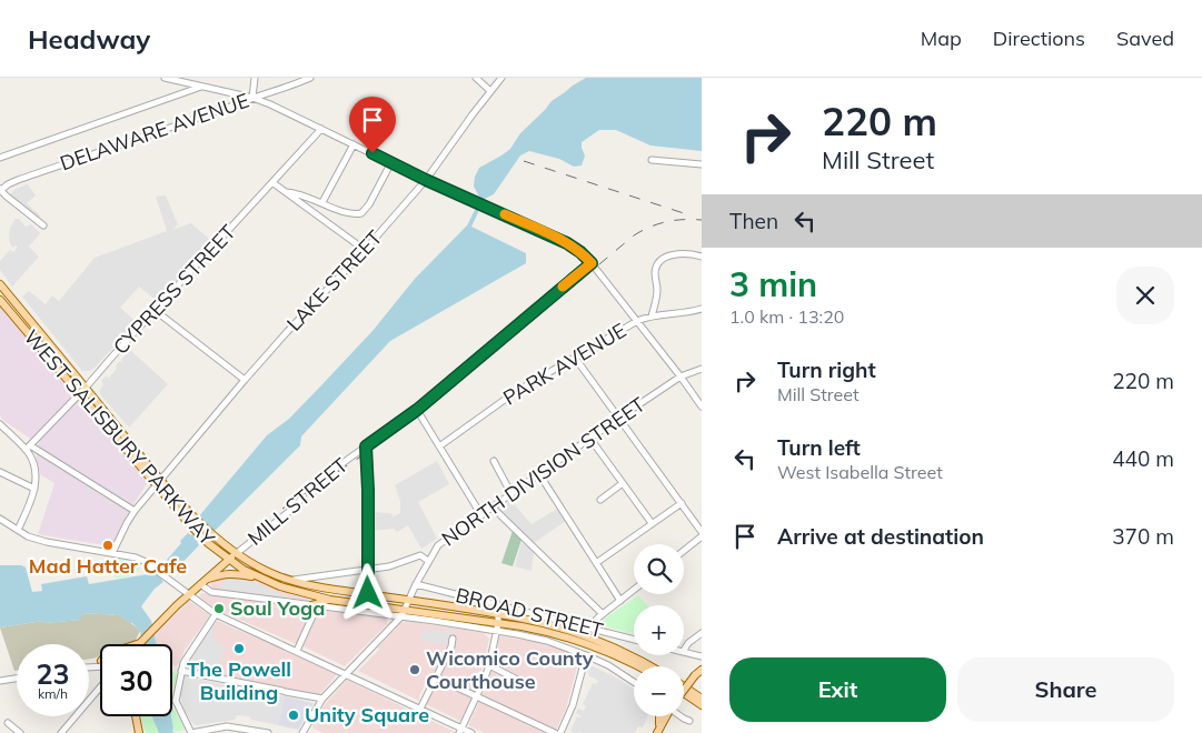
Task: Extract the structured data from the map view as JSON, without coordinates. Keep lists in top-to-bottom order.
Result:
{
  "streets": {
    "main road": ["WEST SALISBURY PARKWAY", "MILL STREET"],
    "street": [
      "DELAWARE AVENUE",
      "LAKE STREET",
      "CYPRESS STREET",
      "PARK AVENUE",
      "NORTH DIVISION STREET",
      "BROAD STREET"
    ]
  },
  "crossings": [
    ["LAKE STREET", "WEST SALISBURY PARKWAY"],
    ["CYPRESS STREET", "WEST SALISBURY PARKWAY"],
    ["WEST SALISBURY PARKWAY", "NORTH DIVISION STREET"],
    ["WEST SALISBURY PARKWAY", "MILL STREET"],
    ["NORTH DIVISION STREET", "BROAD STREET"]
  ],
  "places": [
    "Mad Hatter Cafe",
    "Soul Yoga",
    "The Powell Building",
    "Wicomico County Courthouse",
    "Unity Square"
  ],
  "page": {
    "header": "Headway",
    "nav": ["Map", "Directions", "Saved"],
    "turn": ["220 m", "Mill Street"],
    "then": "Then",
    "heading": ["3 min", "1.0 km · 13:20"],
    "list": [
      {
        "name": "Turn right",
        "note": "Mill Street",
        "value": "220 m"
      },
      {
        "name": "Turn left",
        "note": "West Isabella Street",
        "value": "440 m"
      },
      {
        "name": "Arrive at destination",
        "value": "370 m"
      }
    ],
    "map_buttons": ["+", "−"],
    "speed": "23 km/h",
    "limit": "30",
    "buttons": ["Exit", "Share"]
  }
}
